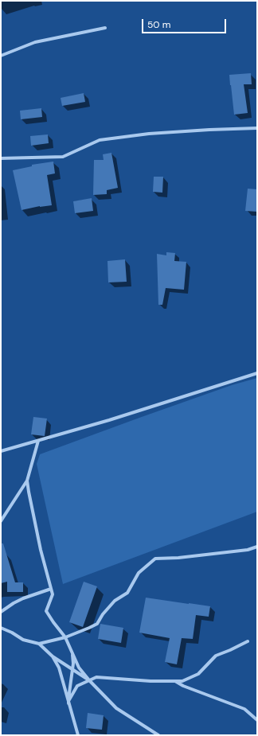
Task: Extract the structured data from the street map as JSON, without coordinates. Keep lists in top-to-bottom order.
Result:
{
  "scale_bar": "50 m"
}
